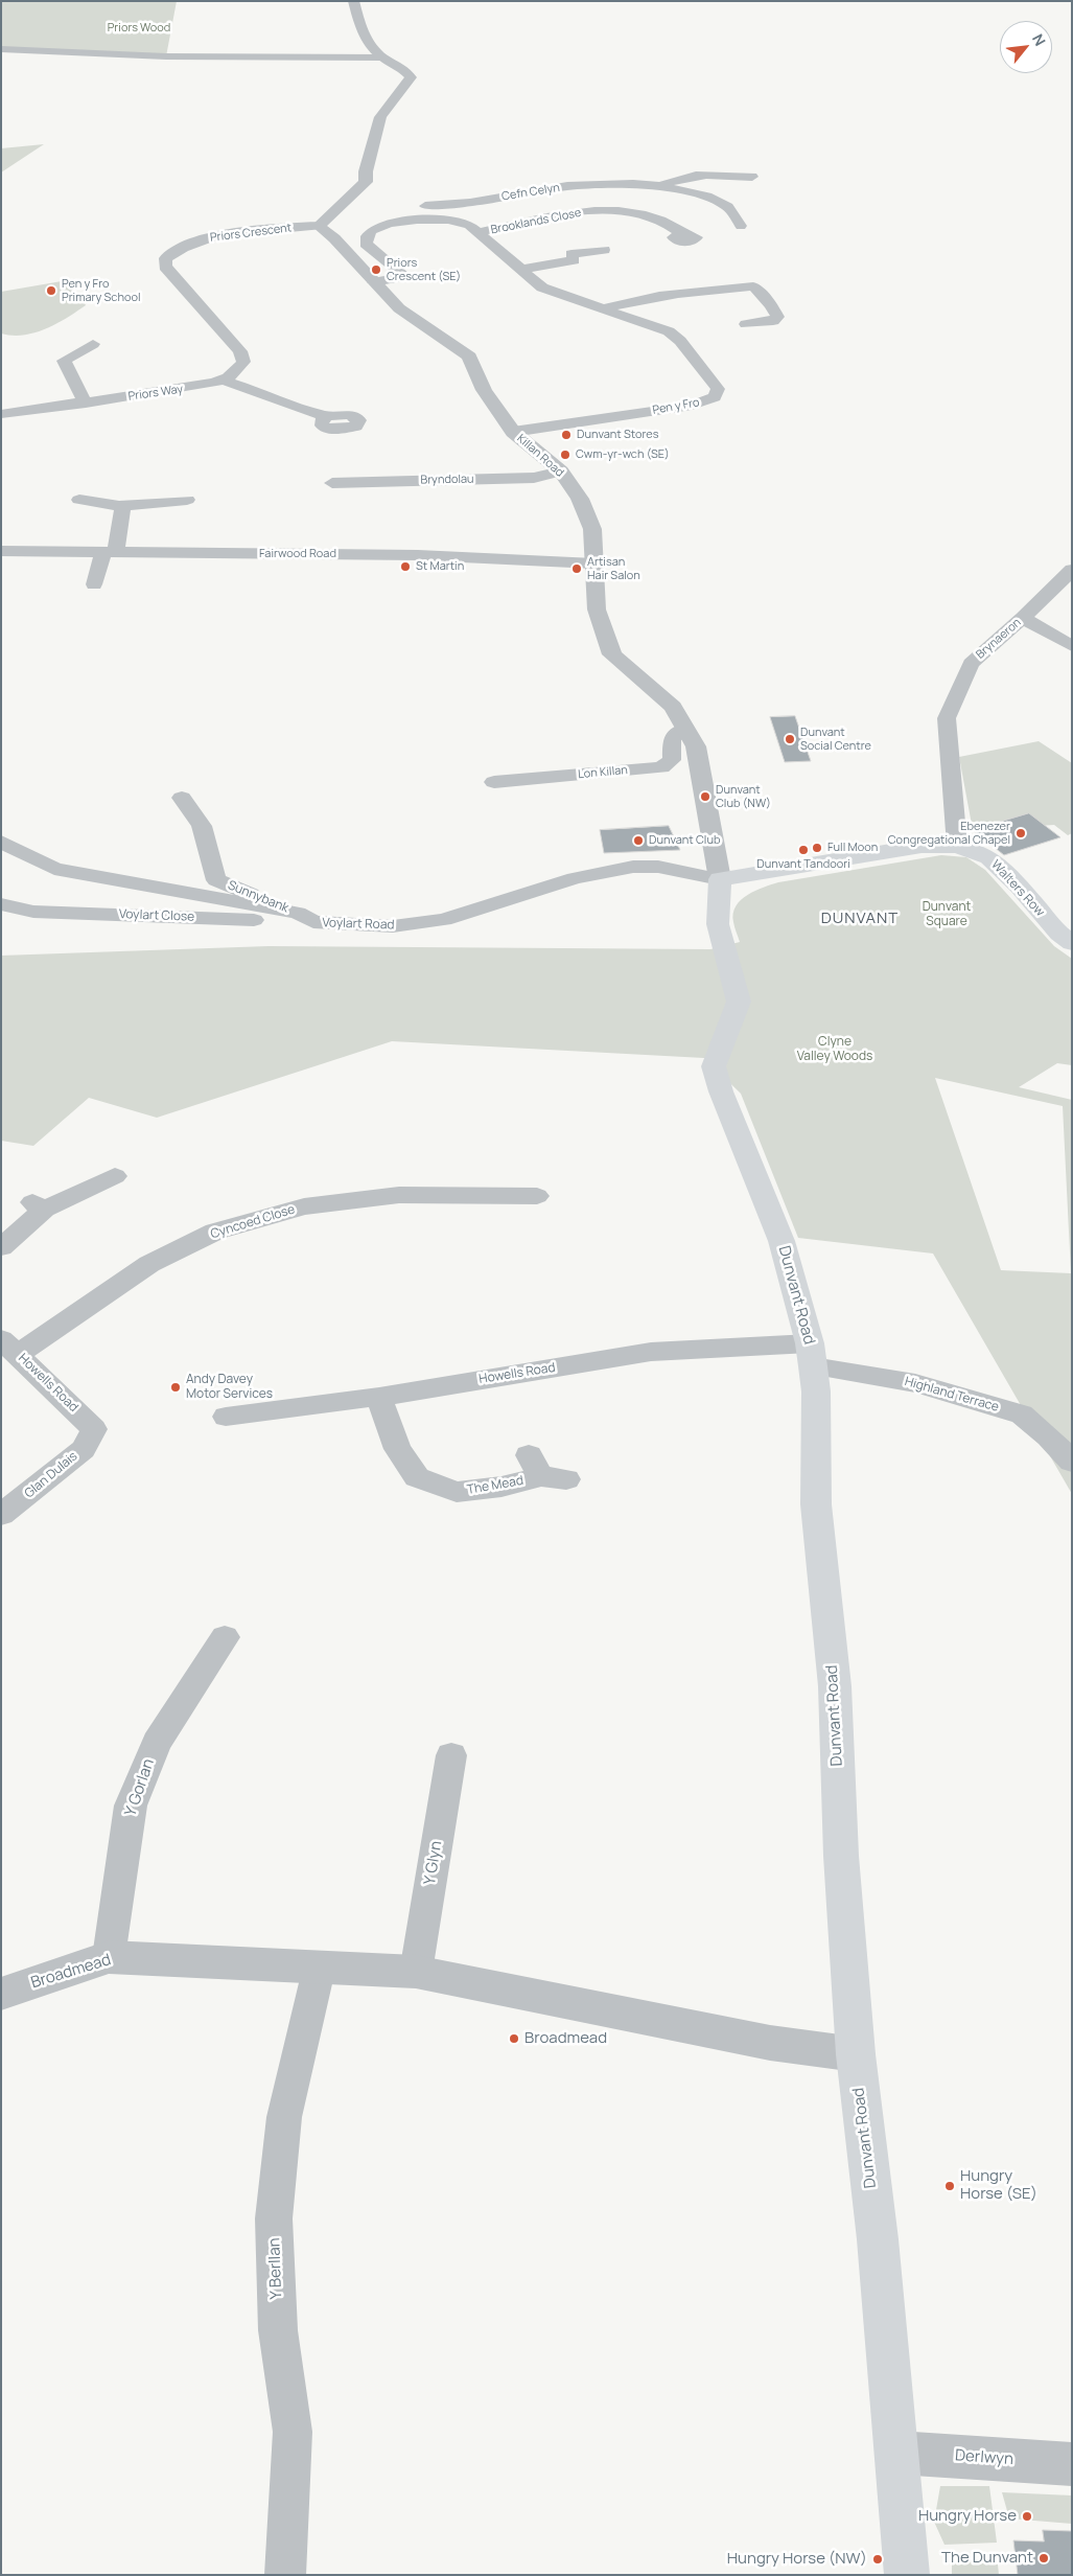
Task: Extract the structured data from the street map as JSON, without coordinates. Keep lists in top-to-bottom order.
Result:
{
  "streets": {
    "main road": ["Walters Row", "Dunvant Road"],
    "street": [
      "Cefn Celyn",
      "Brooklands Close",
      "Priors Crescent",
      "Priors Way",
      "Pen y Fro",
      "Killan Road",
      "Bryndolau",
      "Fairwood Road",
      "Brynaeron",
      "Lon Killan",
      "Sunnybank",
      "Voylart Close",
      "Voylart Road",
      "Cyncoed Close",
      "Howells Road",
      "Highland Terrace",
      "Glan Dulais",
      "The Mead",
      "Y Gorlan",
      "Y Glyn",
      "Broadmead",
      "Y Berllan",
      "Derlwyn"
    ]
  },
  "crossings": [
    ["Cefn Celyn", "Pen y Fro"],
    ["Brooklands Close", "Pen y Fro"],
    ["Priors Crescent", "Priors Way"],
    ["Priors Crescent", "Killan Road"],
    ["Pen y Fro", "Killan Road"],
    ["Killan Road", "Bryndolau"],
    ["Killan Road", "Fairwood Road"],
    ["Killan Road", "Lon Killan"],
    ["Killan Road", "Voylart Road"],
    ["Killan Road", "Dunvant Road"],
    ["Brynaeron", "Walters Row"],
    ["Sunnybank", "Voylart Close"],
    ["Sunnybank", "Voylart Road"],
    ["Voylart Close", "Voylart Road"],
    ["Voylart Road", "Dunvant Road"],
    ["Cyncoed Close", "Howells Road"],
    ["Dunvant Road", "Howells Road"],
    ["Dunvant Road", "Highland Terrace"],
    ["Dunvant Road", "Broadmead"],
    ["Dunvant Road", "Derlwyn"],
    ["Howells Road", "Highland Terrace"],
    ["Howells Road", "Glan Dulais"],
    ["Howells Road", "The Mead"],
    ["Y Gorlan", "Broadmead"],
    ["Y Glyn", "Broadmead"],
    ["Broadmead", "Y Berllan"]
  ],
  "districts": ["DUNVANT"],
  "parks": ["Priors Wood", "Dunvant Square", "Clyne Valley Woods"],
  "places": [
    "Priors Crescent (SE)",
    "Pen y Fro Primary School",
    "Dunvant Stores",
    "Cwm-yr-wch (SE)",
    "St Martin",
    "Artisan Hair Salon",
    "Dunvant Social Centre",
    "Dunvant Club (NW)",
    "Ebenezer Congregational Chapel",
    "Dunvant Club",
    "Full Moon",
    "Dunvant Tandoori",
    "Andy Davey Motor Services",
    "Broadmead",
    "Hungry Horse (SE)",
    "Hungry Horse",
    "The Dunvant",
    "Hungry Horse (NW)"
  ],
  "north": "top right"
}
